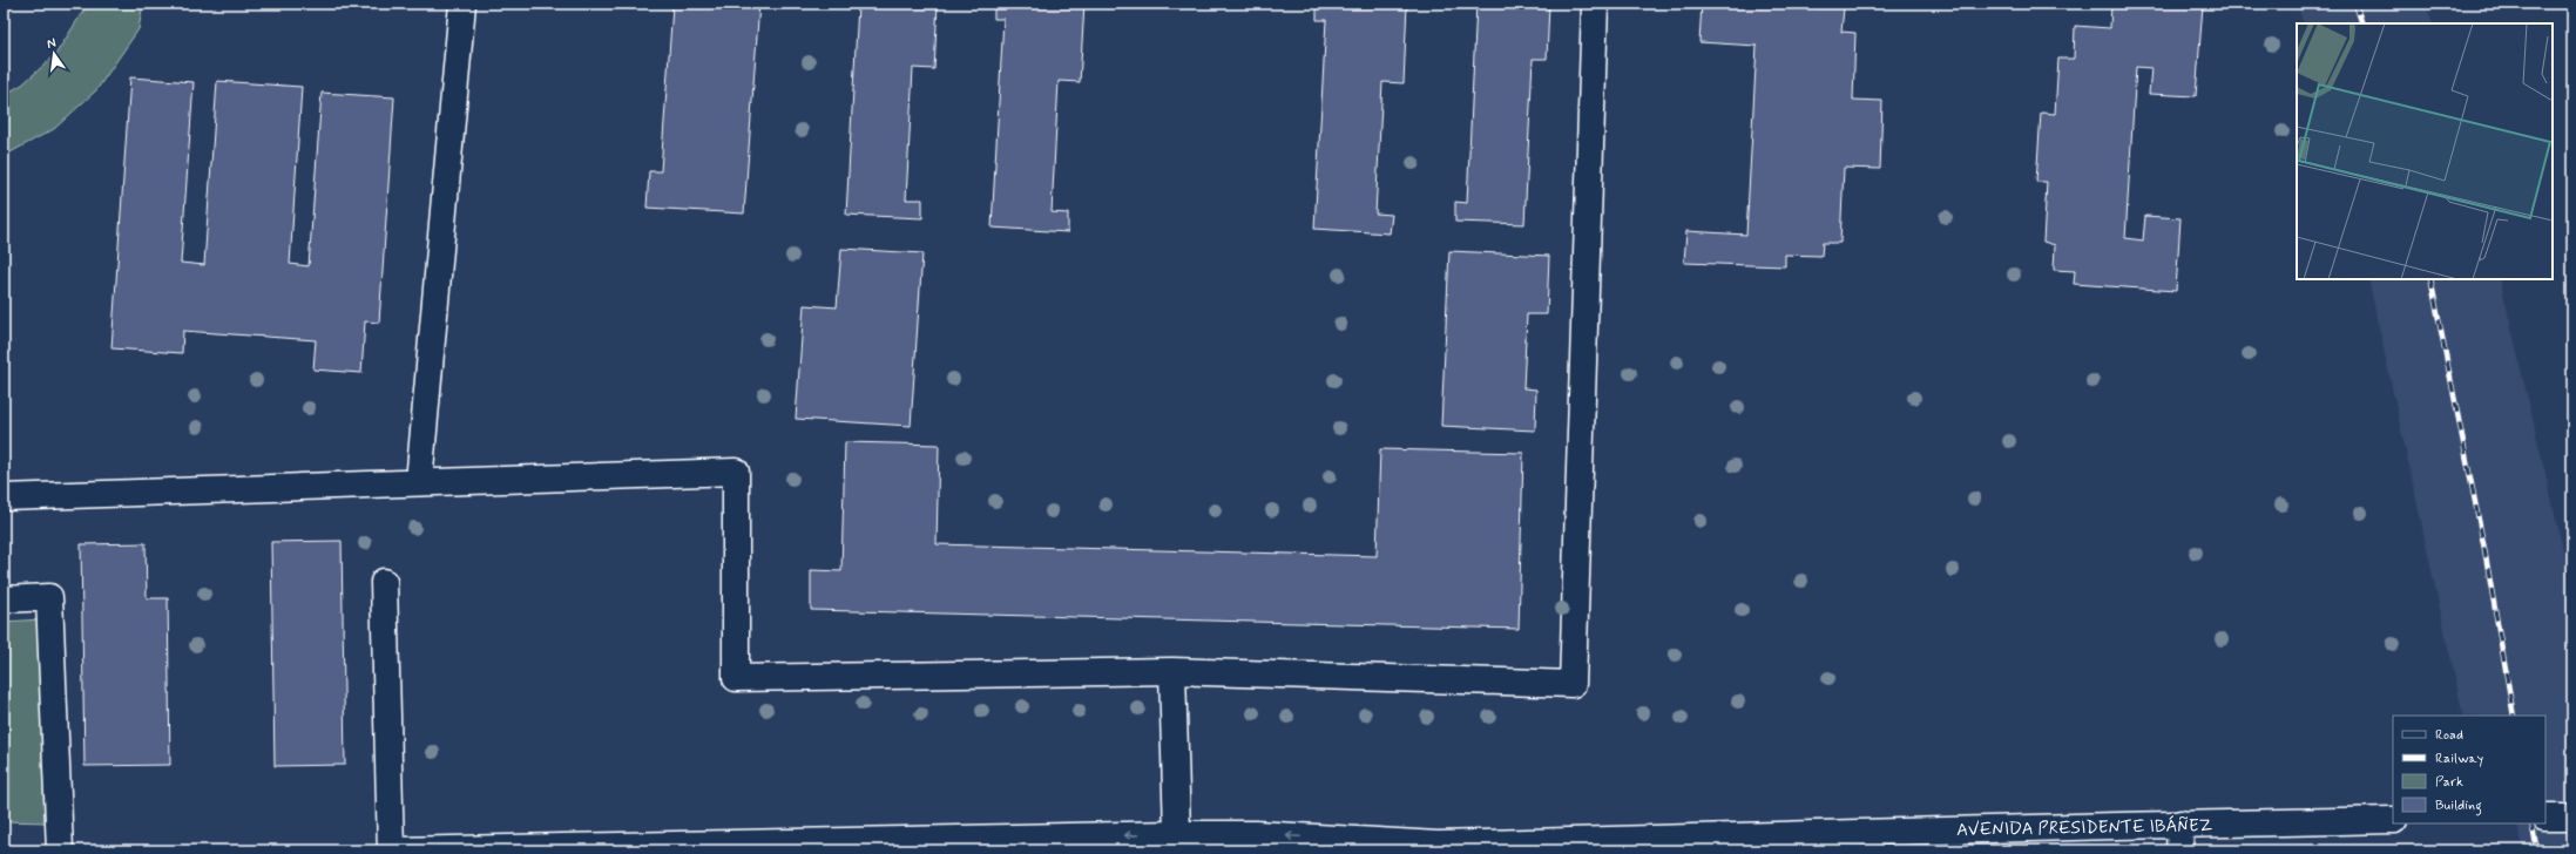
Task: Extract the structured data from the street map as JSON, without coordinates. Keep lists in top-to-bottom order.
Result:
{
  "streets": {
    "main road": ["AVENIDA PRESIDENTE IBÁÑEZ"]
  },
  "one_way": ["AVENIDA PRESIDENTE IBÁÑEZ"],
  "legend": [
    "Road",
    "Railway",
    "Park",
    "Building"
  ],
  "north": "top"
}
